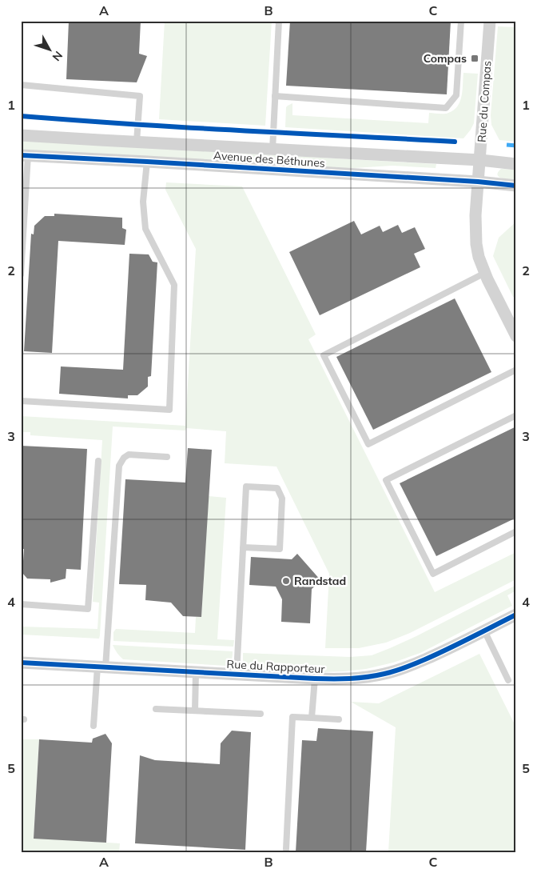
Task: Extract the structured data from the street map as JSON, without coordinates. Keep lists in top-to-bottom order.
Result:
{
  "streets": {
    "street": ["Rue du Compas", "Avenue des Béthunes", "Rue du Rapporteur"]
  },
  "crossings": [
    ["Rue du Compas", "Avenue des Béthunes"]
  ],
  "places": {
    "transit": ["Compas"],
    "other": ["Randstad"]
  },
  "north": "bottom right",
  "grid": {
    "columns": ["A", "B", "C"],
    "rows": [
      "1",
      "2",
      "3",
      "4",
      "5"
    ]
  }
}
